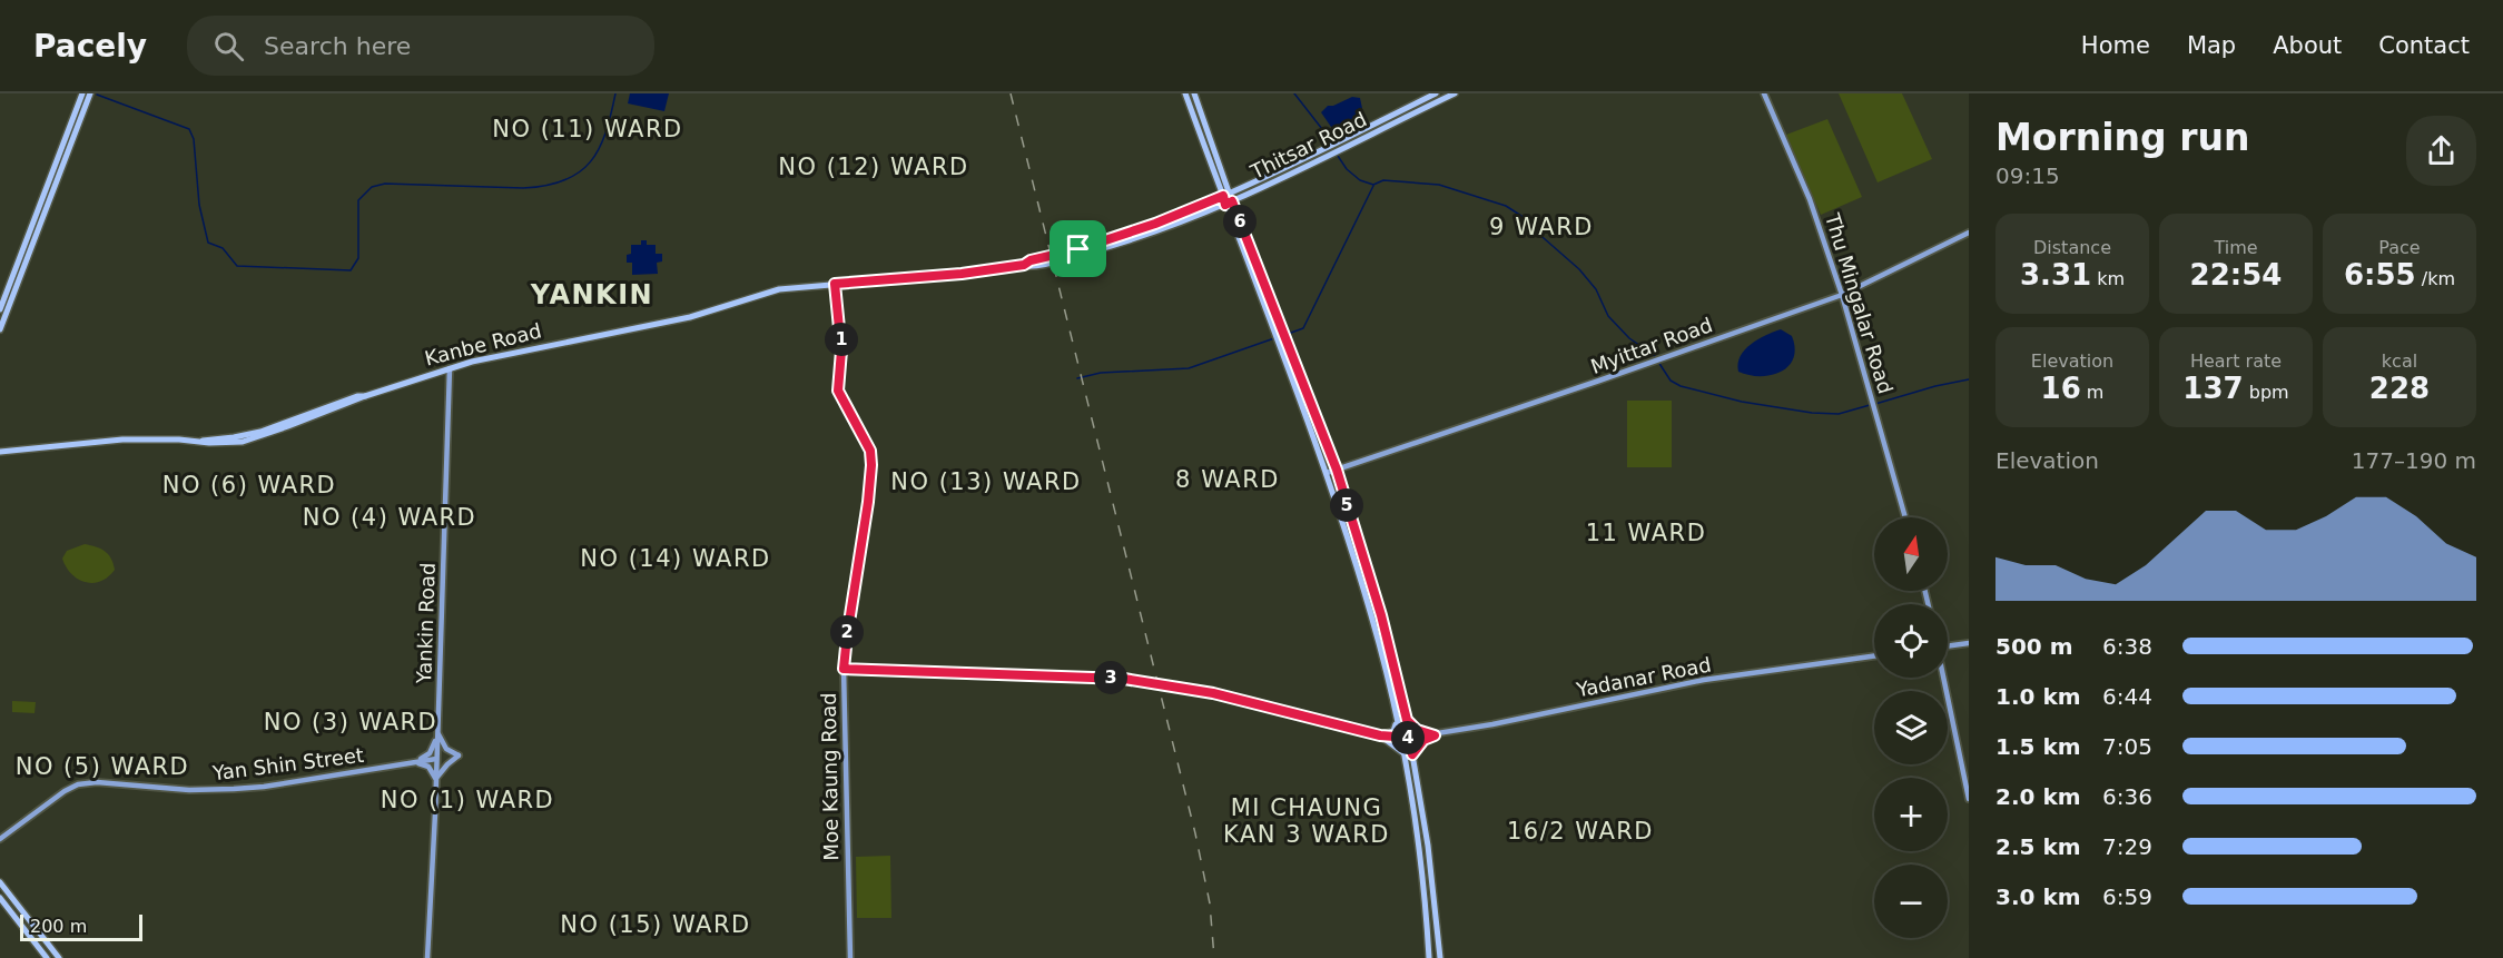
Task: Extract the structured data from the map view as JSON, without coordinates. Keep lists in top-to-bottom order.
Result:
{
  "streets": {
    "main road": [
      "Thitsar Road",
      "Thu Mingalar Road",
      "Kanbe Road",
      "Myittar Road",
      "Yankin Road",
      "Yadanar Road",
      "Yan Shin Street",
      "Moe Kaung Road"
    ]
  },
  "crossings": [
    ["Thitsar Road", "Kanbe Road"],
    ["Thitsar Road", "Moe Kaung Road"],
    ["Thu Mingalar Road", "Myittar Road"],
    ["Kanbe Road", "Yankin Road"],
    ["Yankin Road", "Yan Shin Street"],
    ["Yadanar Road", "Moe Kaung Road"]
  ],
  "districts": [
    "NO (11) WARD",
    "NO (12) WARD",
    "9 WARD",
    "YANKIN",
    "8 WARD",
    "NO (13) WARD",
    "NO (6) WARD",
    "NO (4) WARD",
    "11 WARD",
    "NO (14) WARD",
    "NO (3) WARD",
    "NO (5) WARD",
    "NO (1) WARD",
    "MI CHAUNG KAN 3 WARD",
    "16/2 WARD",
    "NO (15) WARD"
  ],
  "scale_bar": "200 m",
  "north": "top",
  "page": {
    "header": "Pacely",
    "search": "Search here",
    "nav": [
      "Home",
      "Map",
      "About",
      "Contact"
    ],
    "heading": ["Morning run", "09:15"],
    "pins": [
      "6",
      "1",
      "5",
      "2",
      "3",
      "4"
    ],
    "stats": [
      ["Distance", "3.31 km"],
      ["Time", "22:54"],
      ["Pace", "6:55 /km"],
      ["Elevation", "16 m"],
      ["Heart rate", "137 bpm"],
      ["kcal", "228"]
    ],
    "chart": ["Elevation", "177–190 m"],
    "map_buttons": ["+", "−"],
    "list": [
      {
        "name": "500 m",
        "note": "6:38"
      },
      {
        "name": "1.0 km",
        "note": "6:44"
      },
      {
        "name": "1.5 km",
        "note": "7:05"
      },
      {
        "name": "2.0 km",
        "note": "6:36"
      },
      {
        "name": "2.5 km",
        "note": "7:29"
      },
      {
        "name": "3.0 km",
        "note": "6:59"
      }
    ],
    "scale": "200 m"
  }
}
